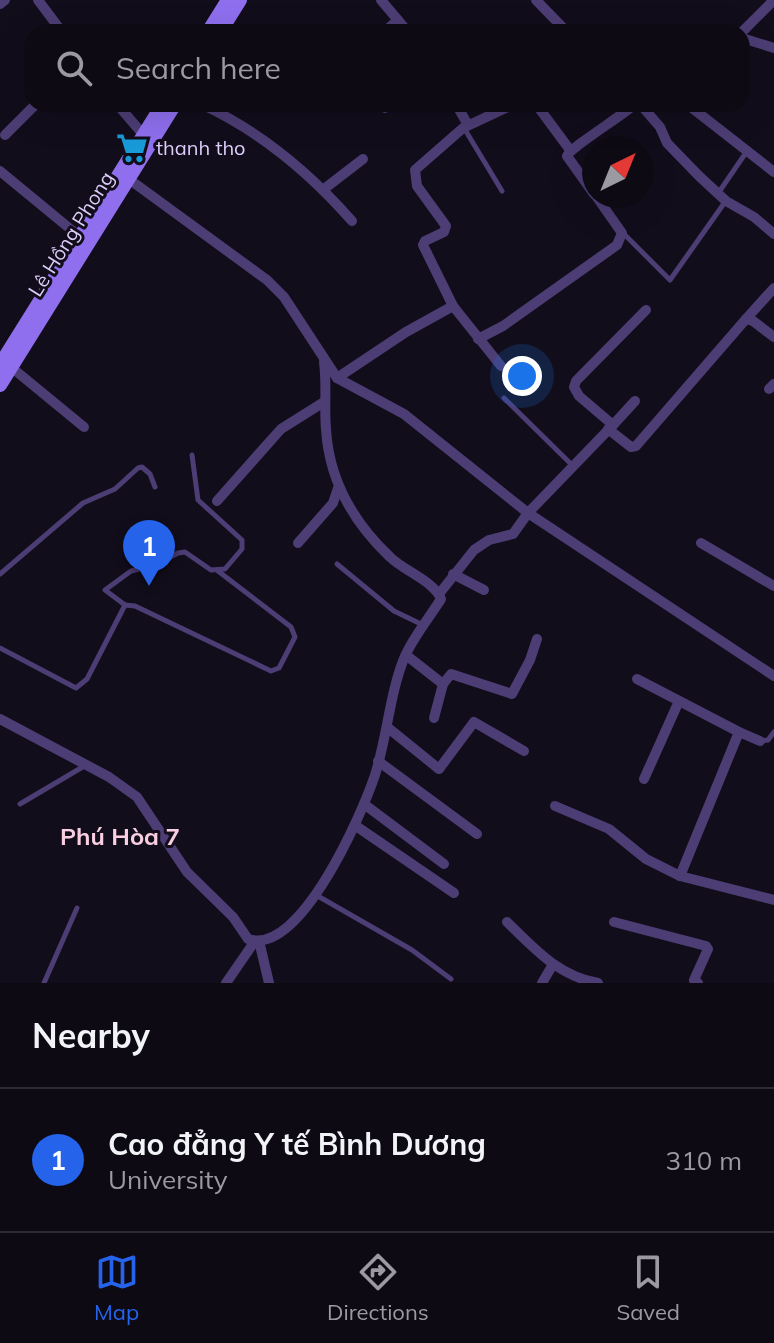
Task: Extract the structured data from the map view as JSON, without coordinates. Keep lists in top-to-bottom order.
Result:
{
  "streets": {
    "street": ["Lê Hồng Phong"]
  },
  "districts": ["Phú Hòa 7"],
  "places": {
    "supermarket": ["thanh tho"]
  },
  "north": "top right",
  "page": {
    "search": "Search here",
    "pins": "1",
    "heading": "Nearby",
    "list": [
      {
        "mark": "1",
        "name": "Cao đẳng Y tế Bình Dương",
        "note": "University",
        "value": "310 m"
      }
    ],
    "nav": ["Map", "Directions", "Saved"]
  }
}
